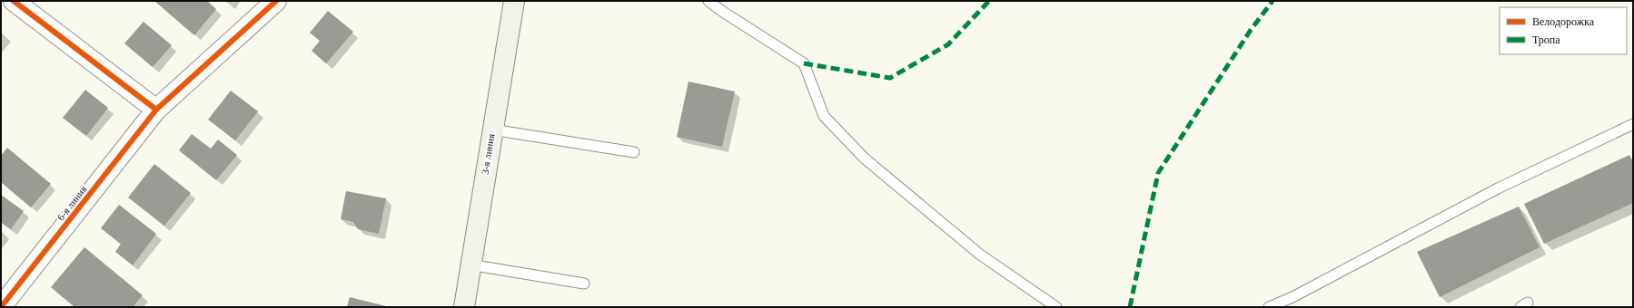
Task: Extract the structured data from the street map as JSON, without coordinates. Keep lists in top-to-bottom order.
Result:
{
  "streets": {
    "main road": ["3-я линия"],
    "street": ["6-я линия"]
  },
  "legend": ["Велодорожка", "Тропа"]
}
